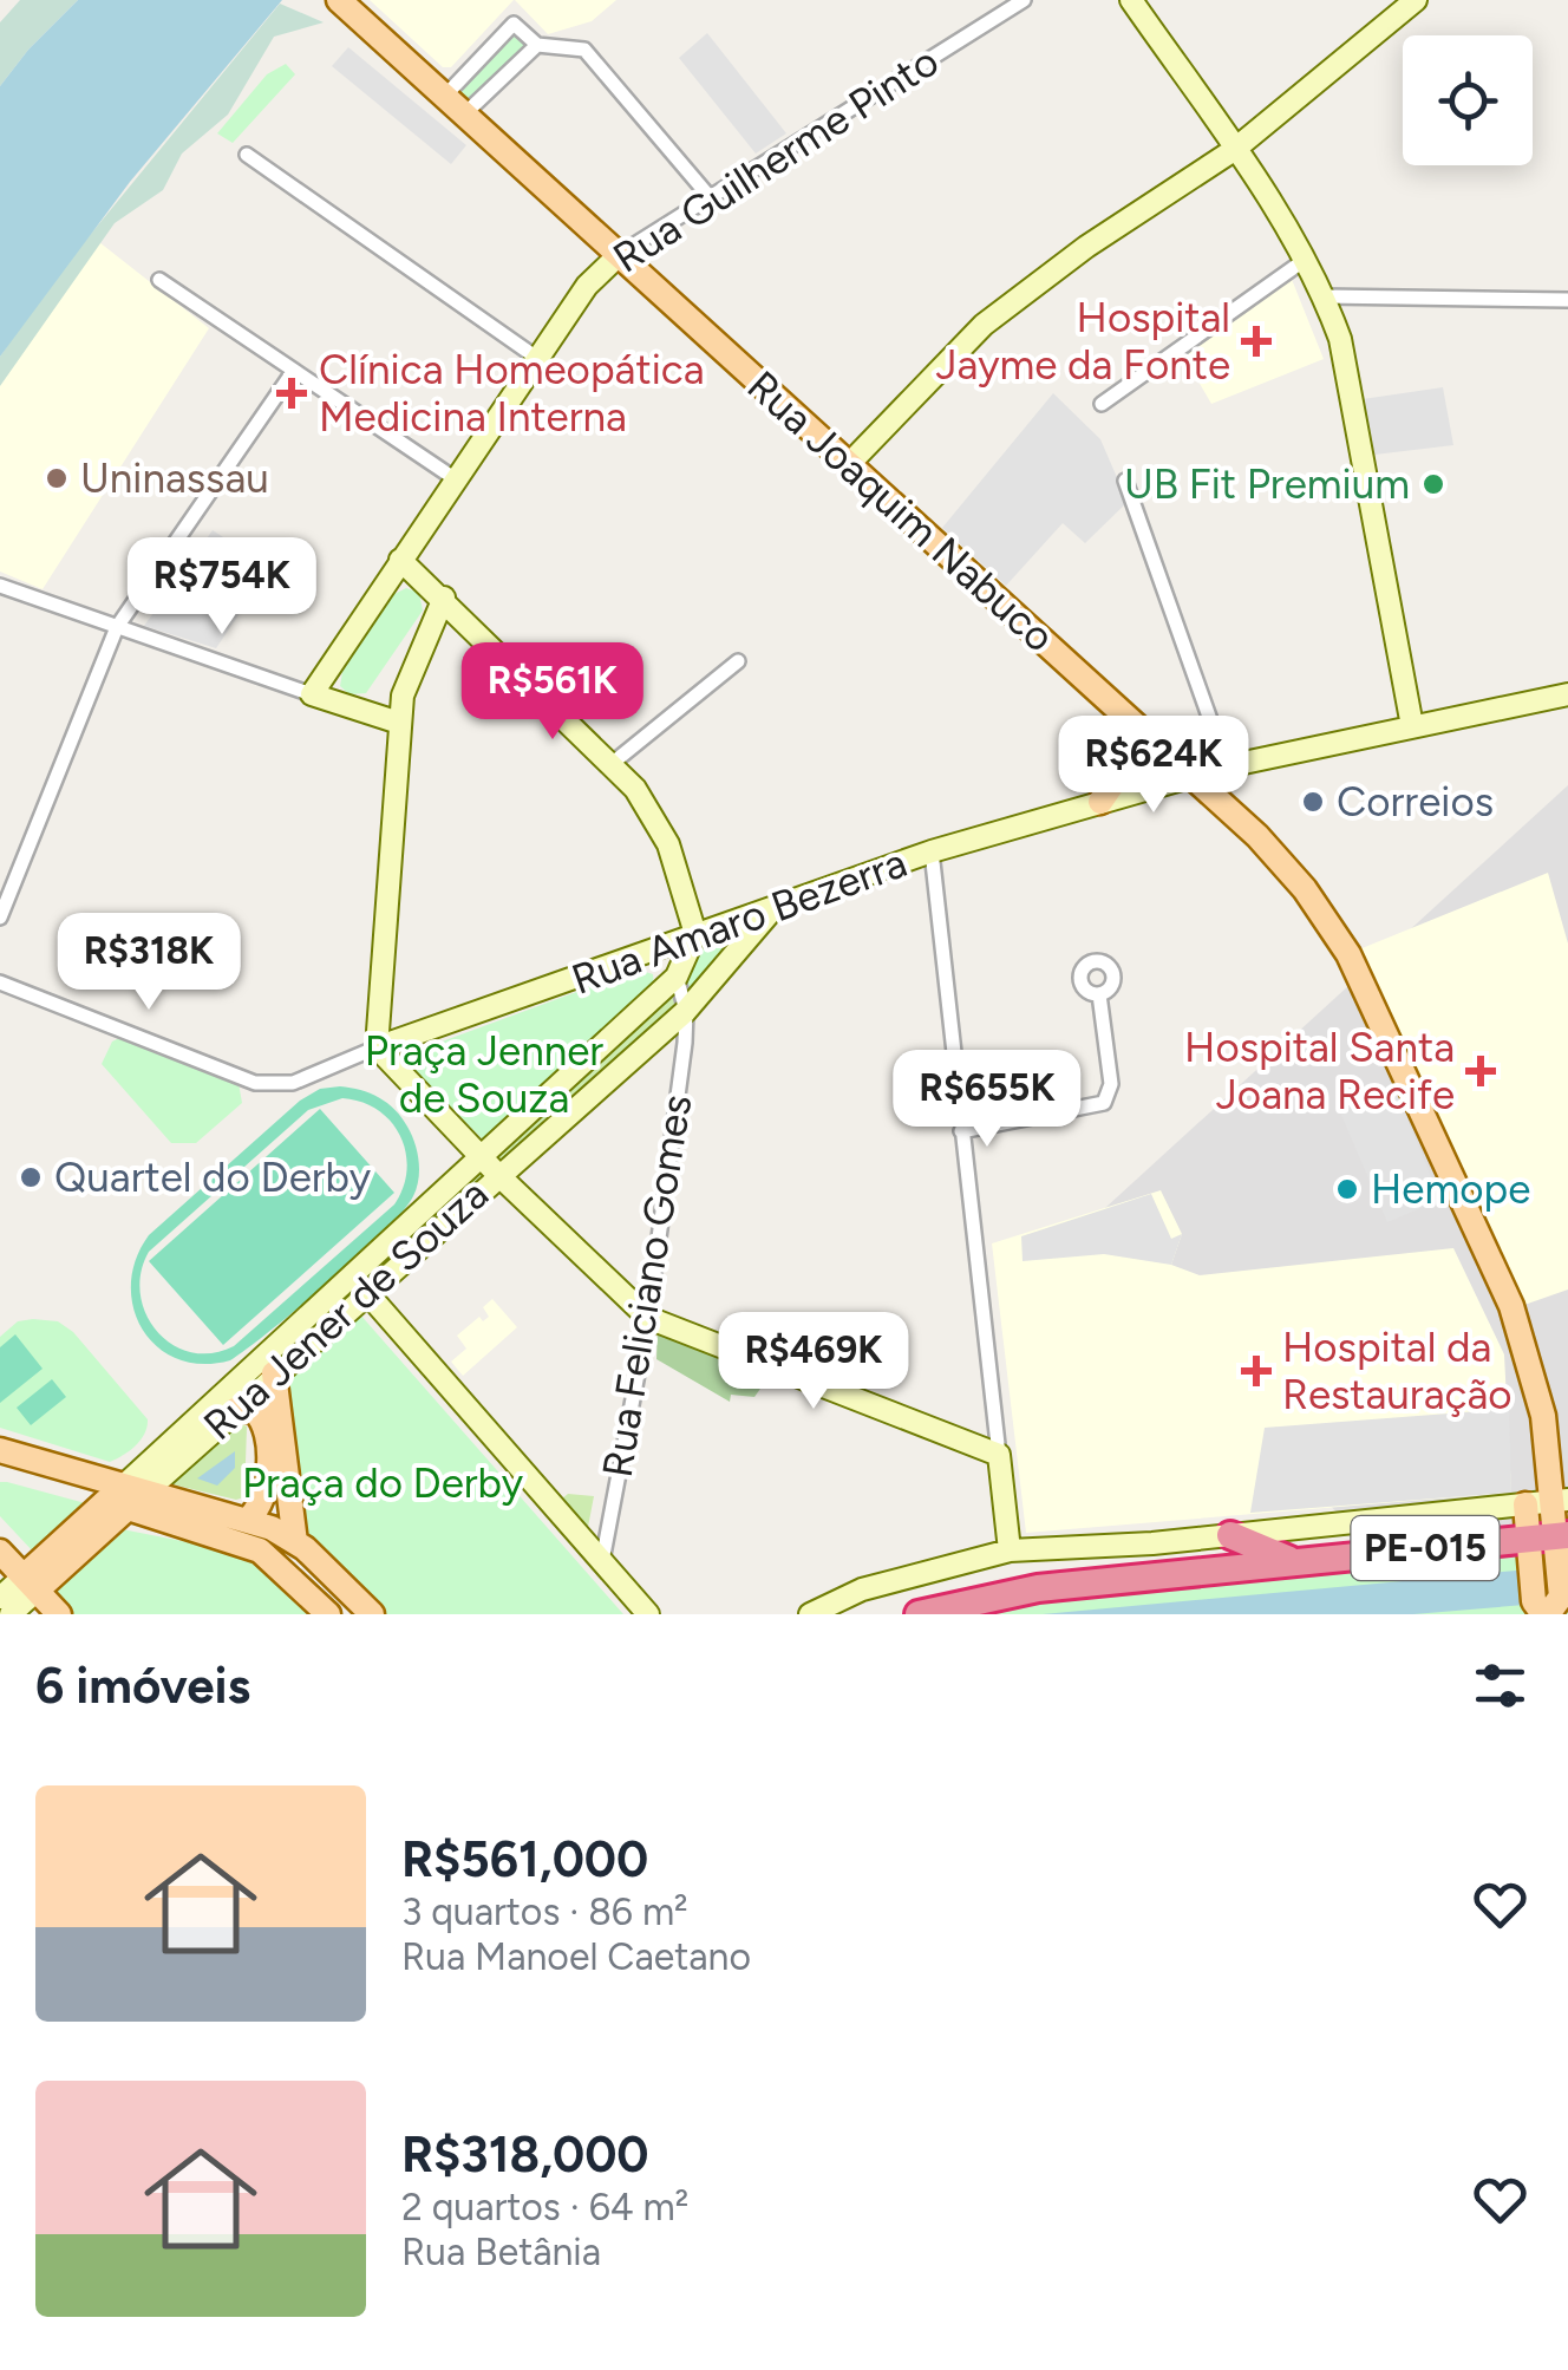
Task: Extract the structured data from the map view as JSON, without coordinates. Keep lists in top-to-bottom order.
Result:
{
  "streets": {
    "highway": ["PE-015"],
    "main road": ["Rua Joaquim Nabuco", "Rua Jener de Souza"],
    "street": ["Rua Guilherme Pinto", "Rua Amaro Bezerra", "Rua Feliciano Gomes"]
  },
  "crossings": [
    ["Rua Guilherme Pinto", "Rua Joaquim Nabuco"],
    ["Rua Joaquim Nabuco", "Rua Amaro Bezerra"],
    ["Rua Joaquim Nabuco", "PE-015"],
    ["Rua Amaro Bezerra", "Rua Jener de Souza"],
    ["Rua Feliciano Gomes", "Rua Jener de Souza"]
  ],
  "parks": ["Praça Jenner de Souza", "Praça do Derby"],
  "places": {
    "health": [
      "Hospital Jayme da Fonte",
      "Clínica Homeopática Medicina Interna",
      "Hospital Santa Joana Recife",
      "Hospital da Restauração"
    ],
    "other": [
      "Uninassau",
      "UB Fit Premium",
      "Correios",
      "Quartel do Derby",
      "Hemope"
    ]
  },
  "page": {
    "price": [
      "R$754K",
      "R$561K",
      "R$624K",
      "R$318K",
      "R$655K",
      "R$469K"
    ],
    "heading": "6 imóveis",
    "list": [
      {
        "name": "R$561,000",
        "note": "3 quartos · 86 m² · Rua Manoel Caetano"
      },
      {
        "name": "R$318,000",
        "note": "2 quartos · 64 m² · Rua Betânia"
      }
    ]
  }
}
